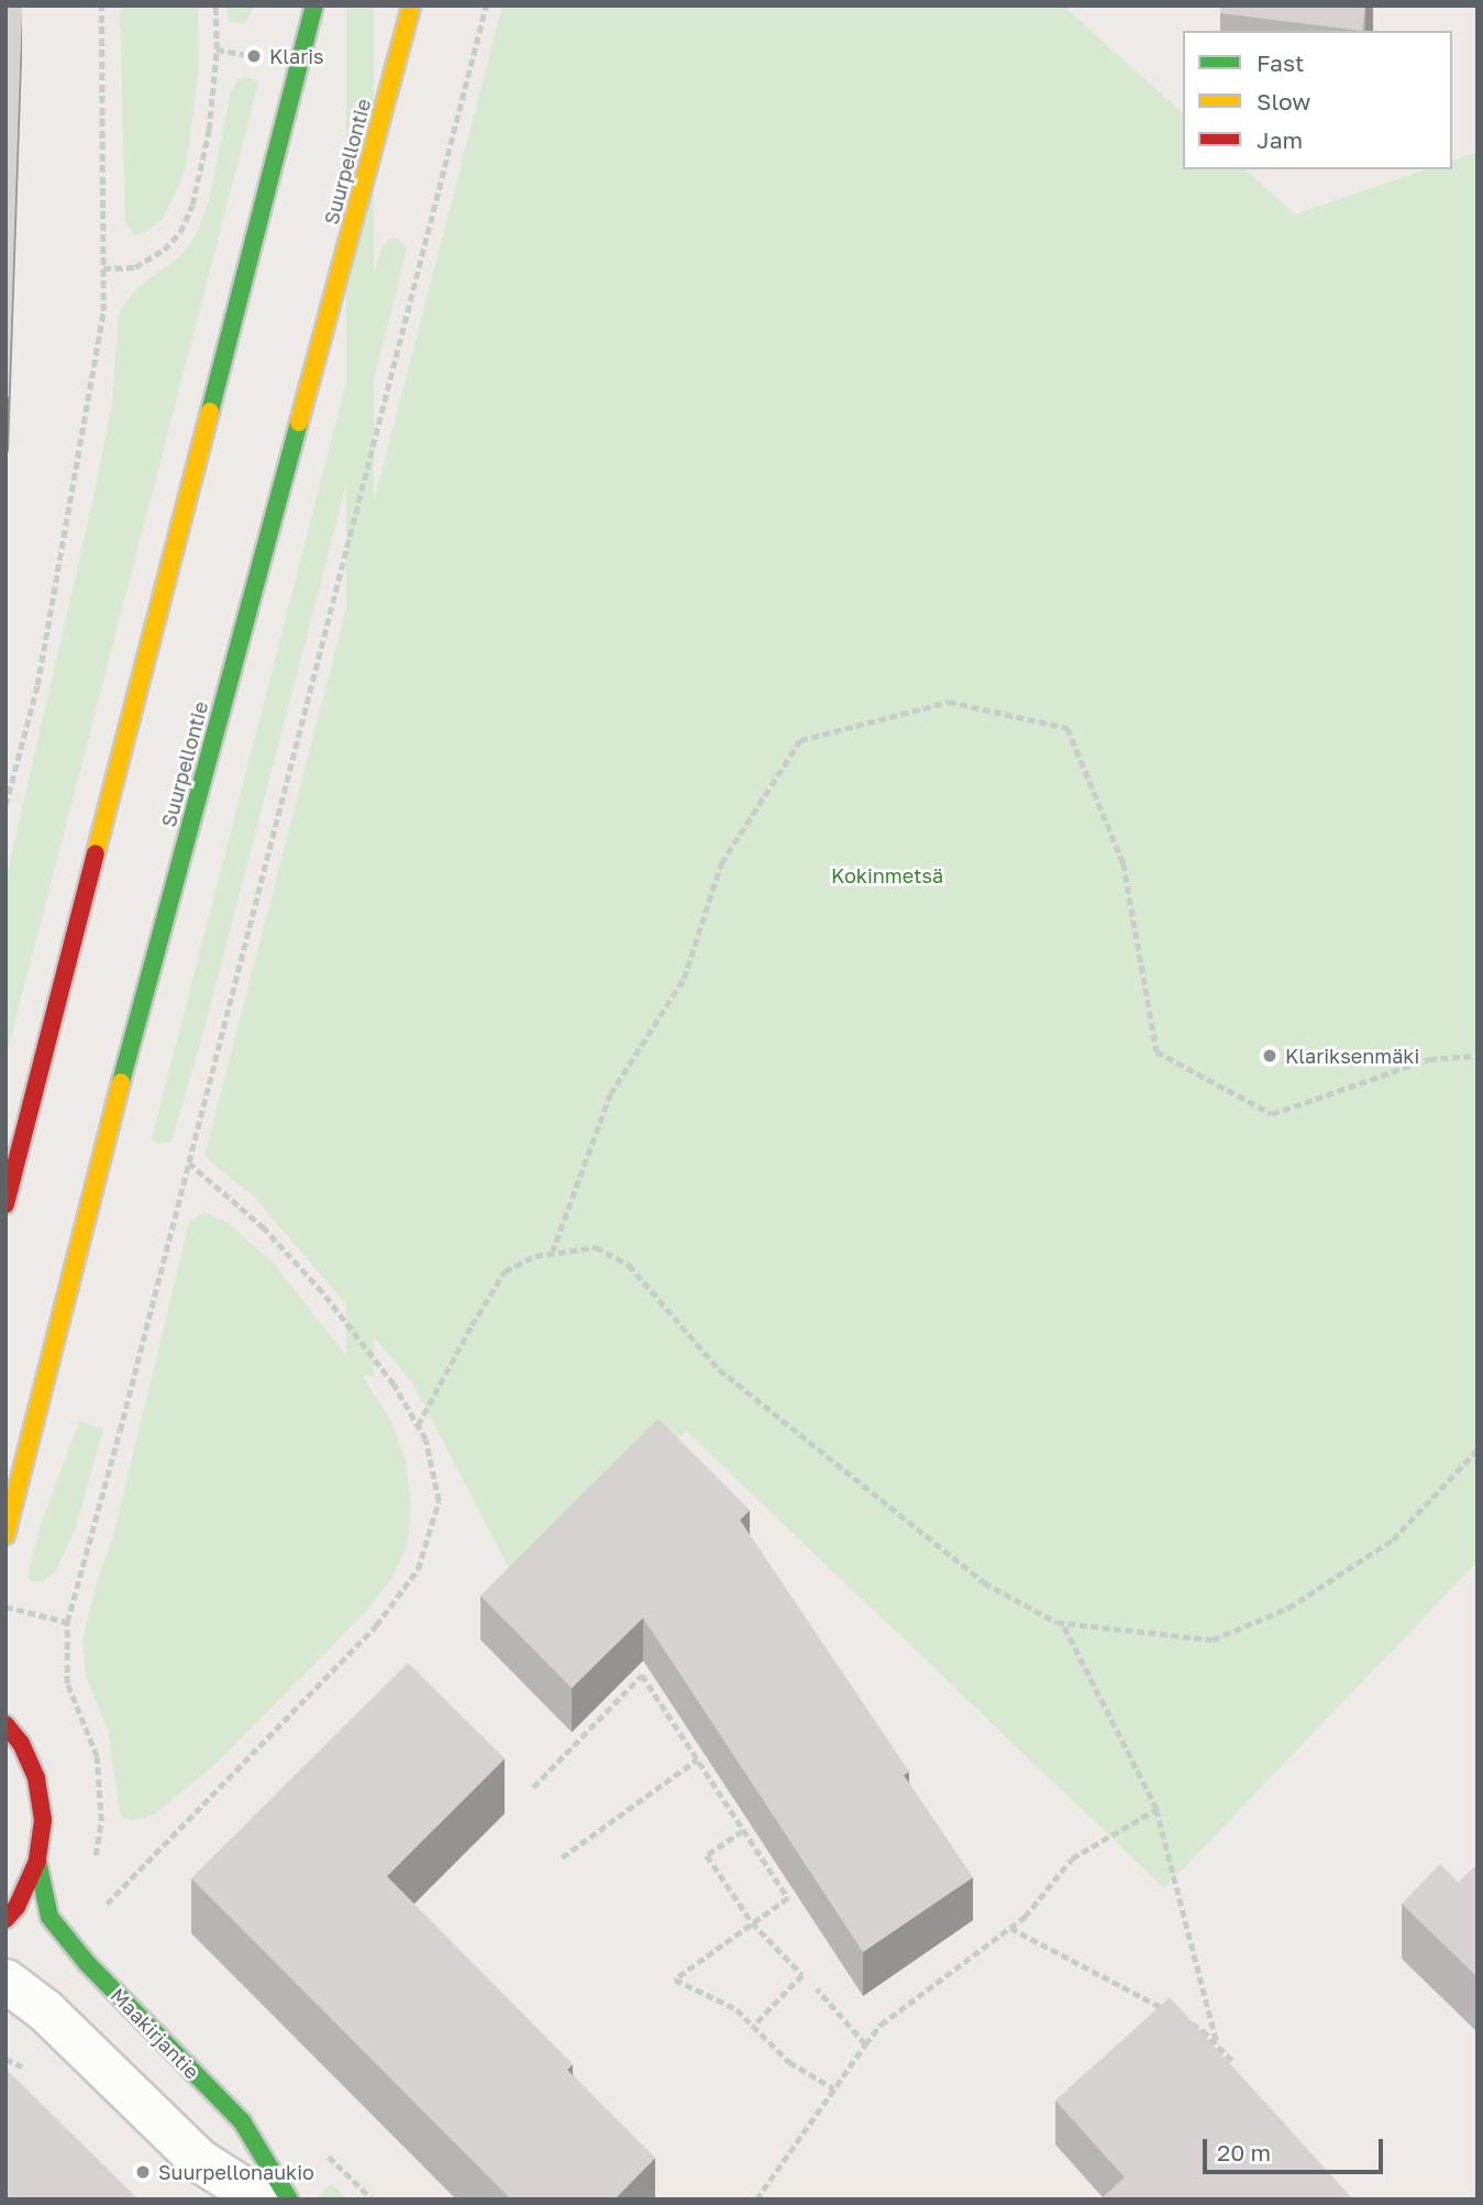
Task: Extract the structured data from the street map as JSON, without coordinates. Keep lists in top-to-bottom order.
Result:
{
  "streets": {
    "main road": ["Suurpellontie", "Maakirjantie"]
  },
  "parks": ["Kokinmetsä"],
  "places": ["Klaris", "Klariksenmäki", "Suurpellonaukio"],
  "legend": ["Fast", "Slow", "Jam"],
  "scale_bar": "20 m"
}
